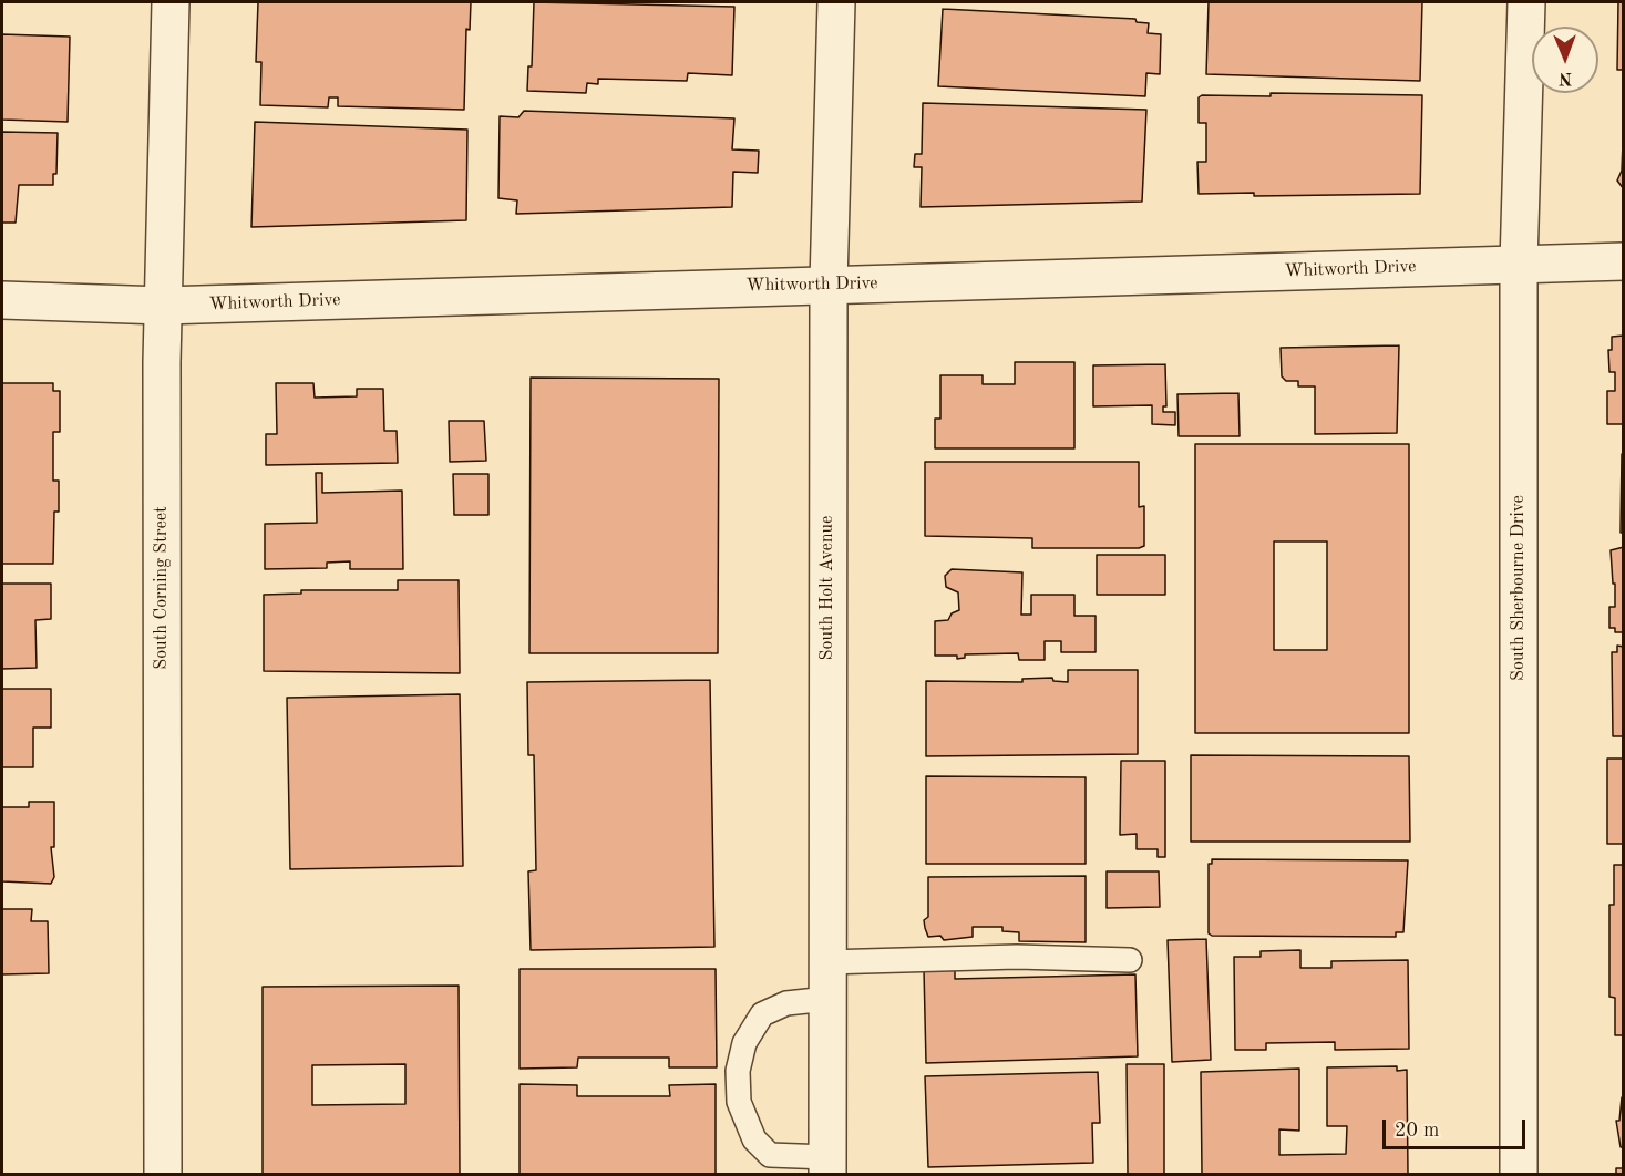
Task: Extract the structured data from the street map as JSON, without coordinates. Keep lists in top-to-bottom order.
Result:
{
  "streets": {
    "street": [
      "Whitworth Drive",
      "South Corning Street",
      "South Holt Avenue",
      "South Sherbourne Drive"
    ]
  },
  "crossings": [
    ["Whitworth Drive", "South Corning Street"],
    ["Whitworth Drive", "South Holt Avenue"],
    ["Whitworth Drive", "South Sherbourne Drive"]
  ],
  "scale_bar": "20 m",
  "north": "bottom"
}
